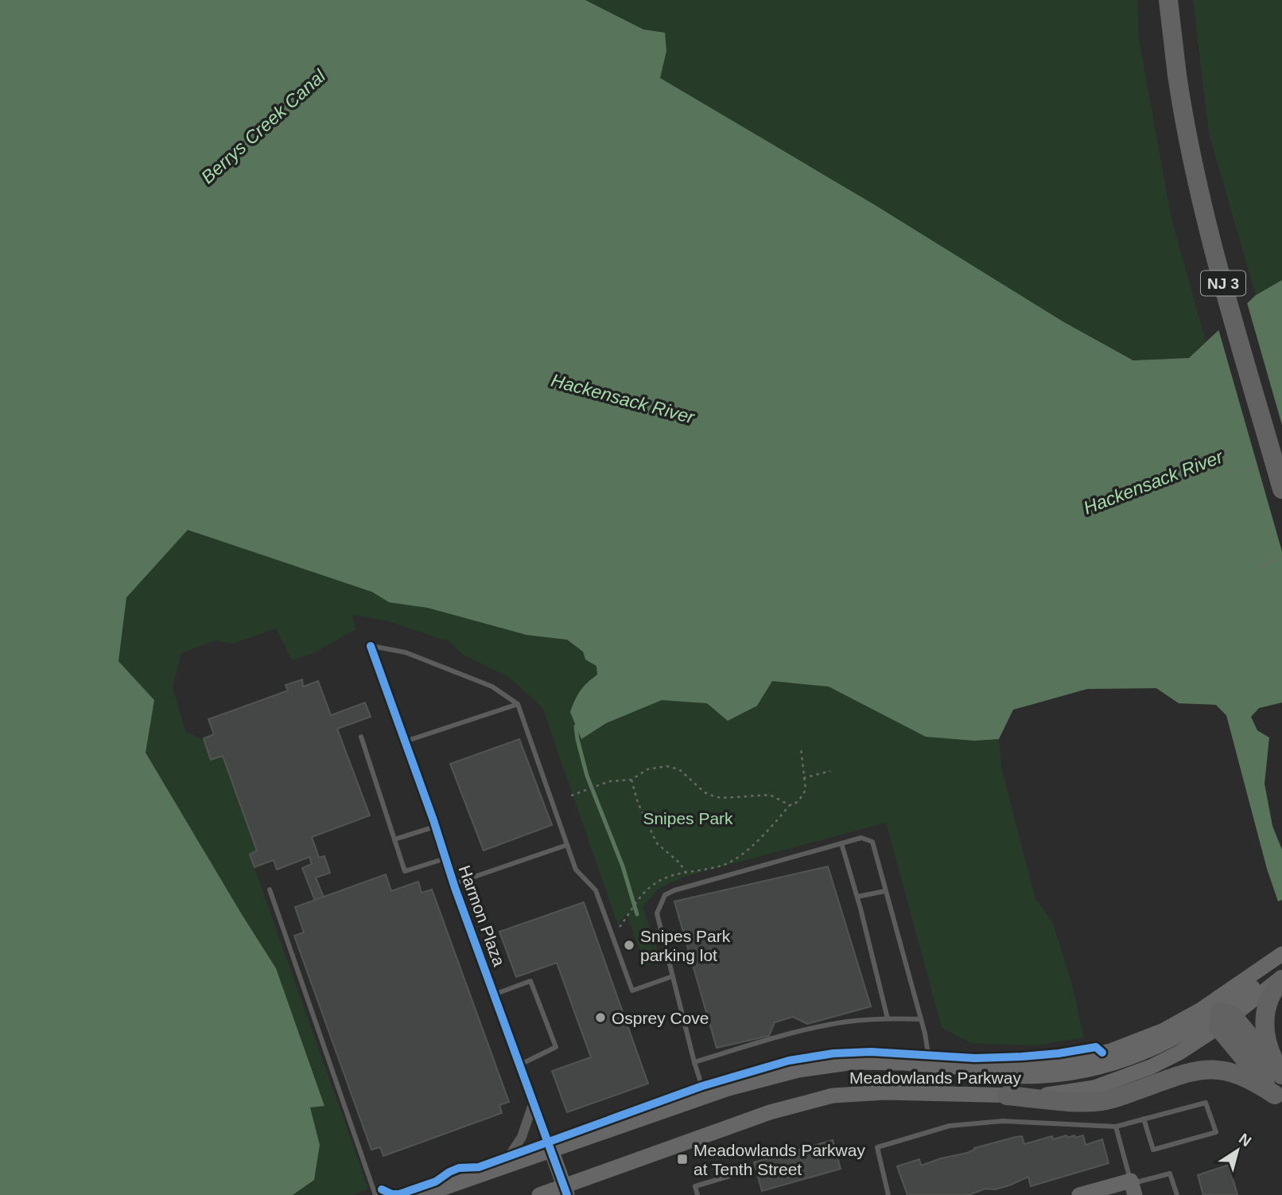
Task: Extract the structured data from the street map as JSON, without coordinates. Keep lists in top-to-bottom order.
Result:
{
  "streets": {
    "highway": ["NJ 3"],
    "main road": ["Harmon Plaza", "Meadowlands Parkway"]
  },
  "crossings": [
    ["Harmon Plaza", "Meadowlands Parkway"]
  ],
  "water": ["Berrys Creek Canal", "Hackensack River"],
  "parks": ["Snipes Park"],
  "places": {
    "other": ["Snipes Park parking lot", "Osprey Cove"],
    "transit": ["Meadowlands Parkway at Tenth Street"]
  },
  "north": "top right"
}
